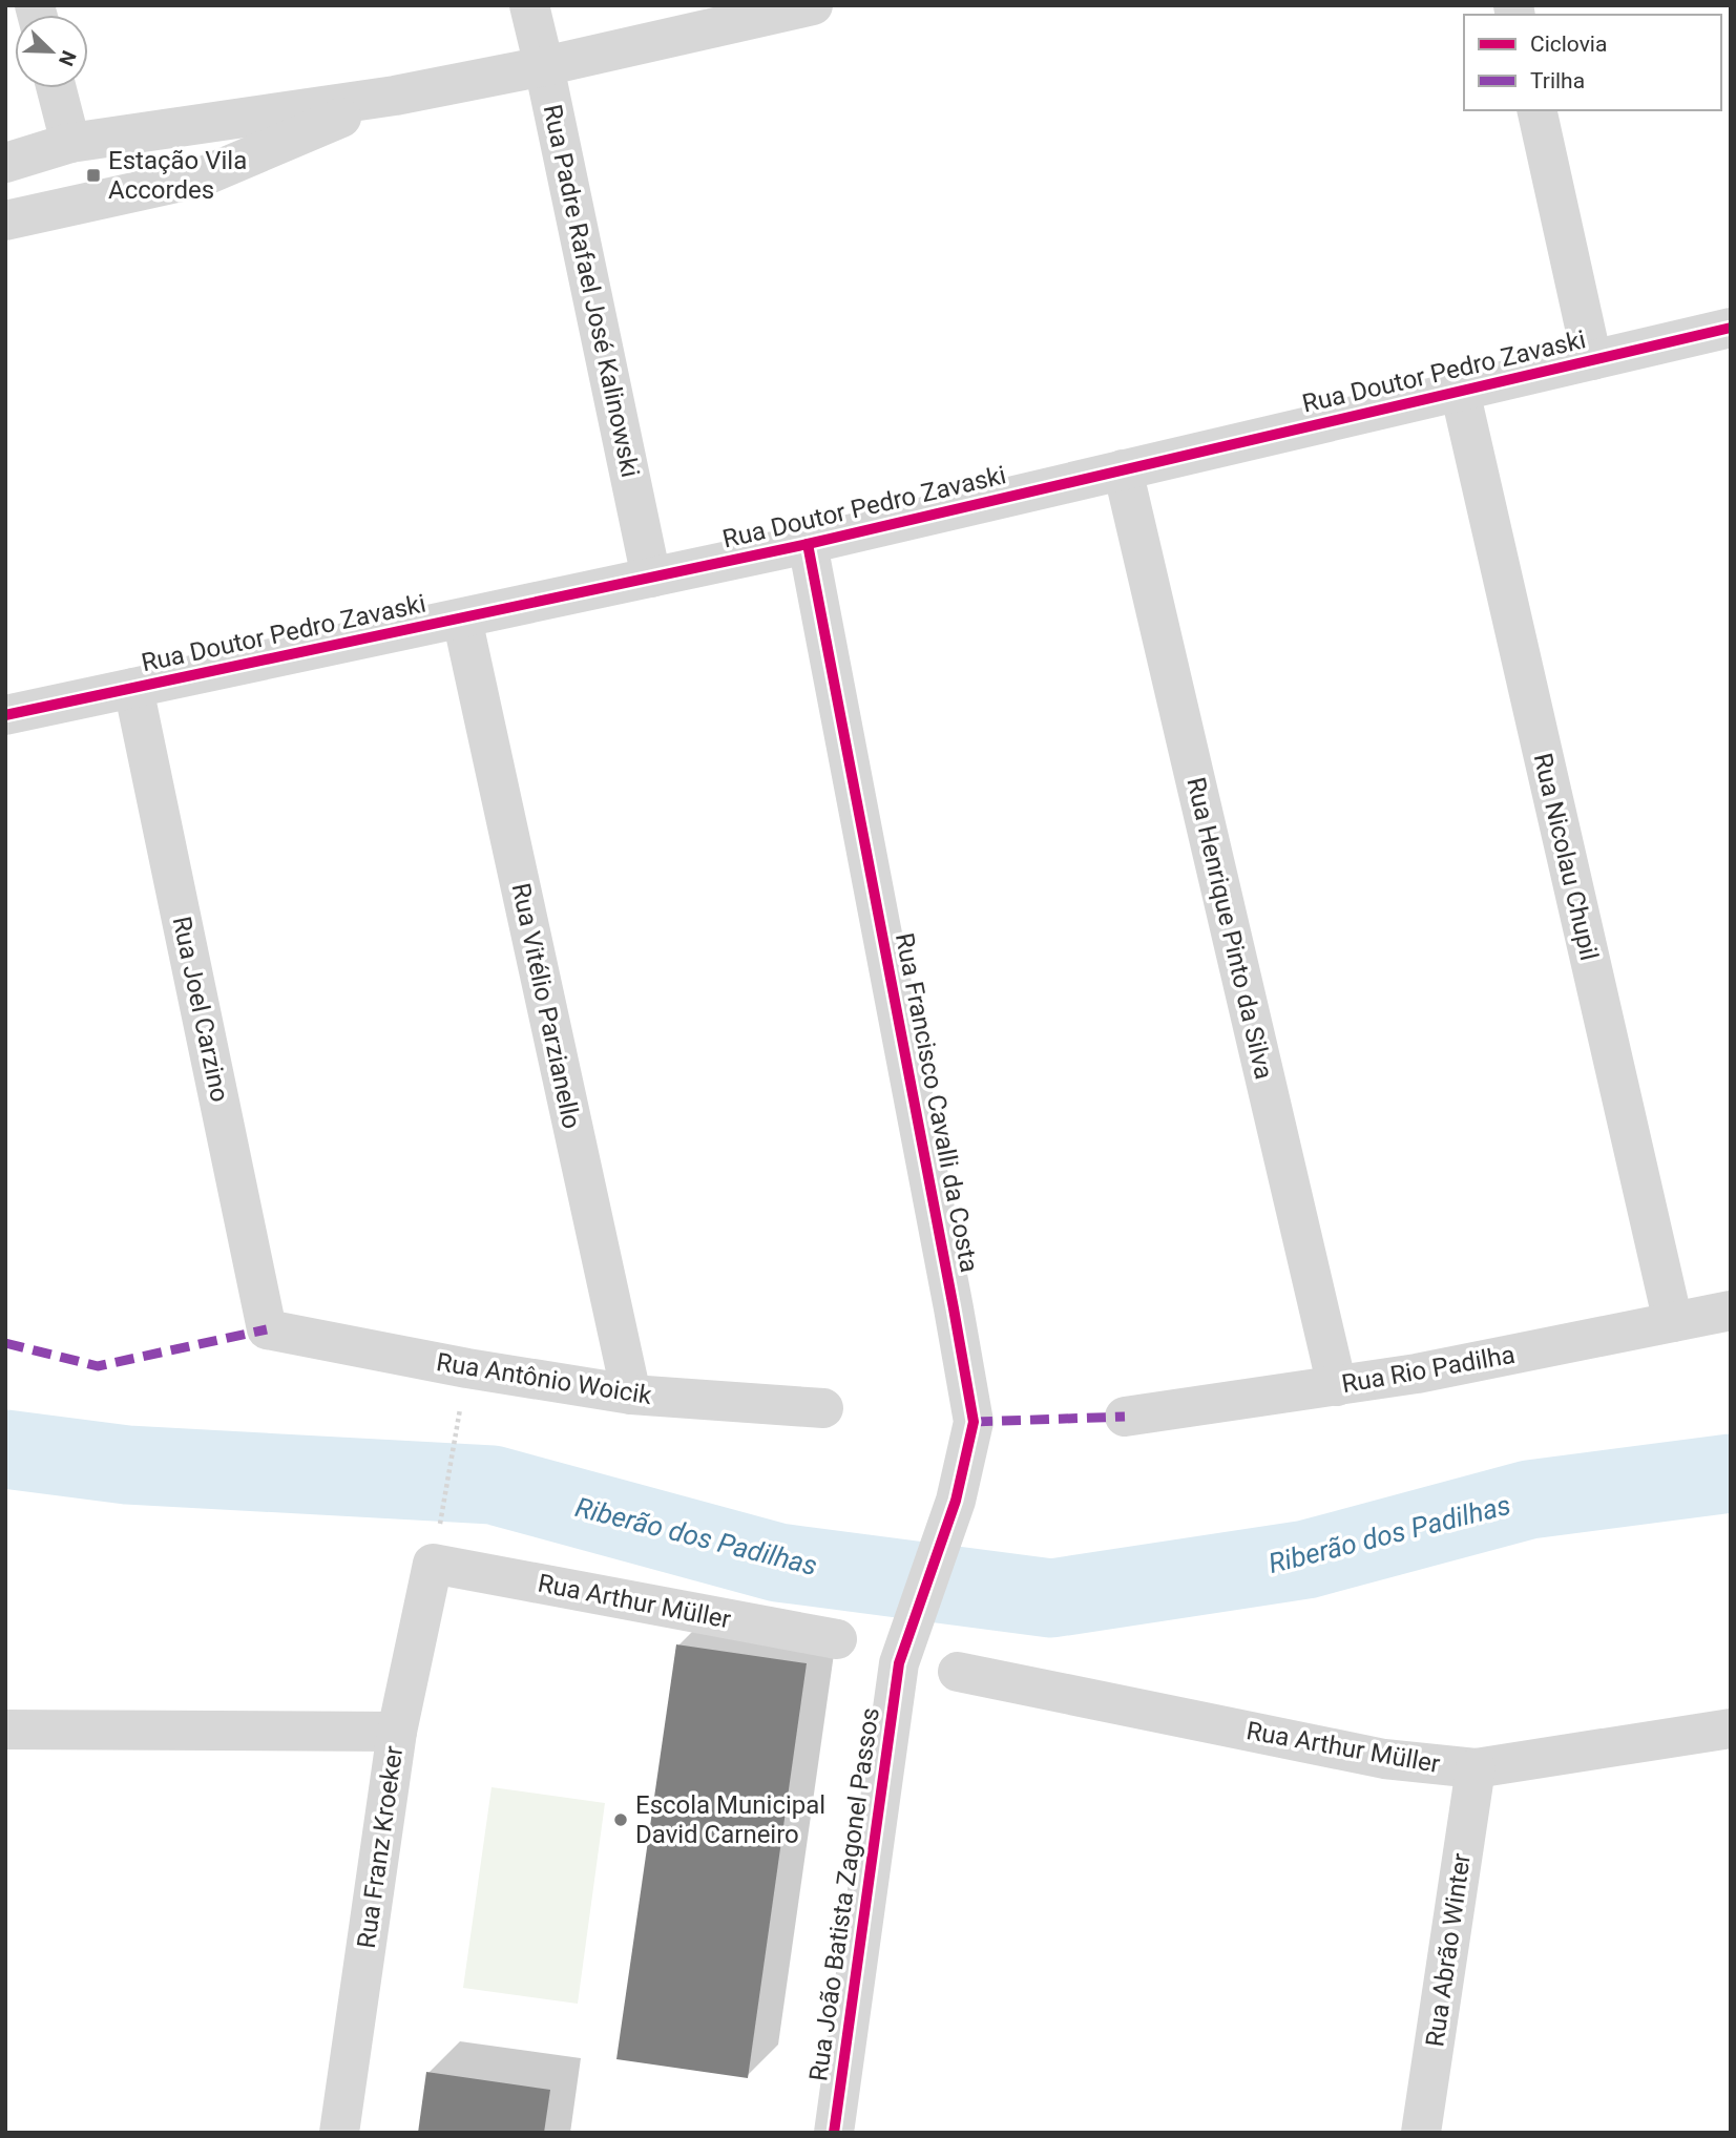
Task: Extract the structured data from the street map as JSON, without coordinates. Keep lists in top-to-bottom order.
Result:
{
  "streets": {
    "street": [
      "Rua Padre Rafael José Kalinowski",
      "Rua Doutor Pedro Zavaski",
      "Rua Nicolau Chupil",
      "Rua Henrique Pinto da Silva",
      "Rua Vitélio Parzianello",
      "Rua Joel Carzino",
      "Rua Francisco Cavalli da Costa",
      "Rua Rio Padilha",
      "Rua Antônio Woicik",
      "Rua Arthur Müller",
      "Rua Franz Kroeker",
      "Rua João Batista Zagonel Passos",
      "Rua Abrão Winter"
    ]
  },
  "crossings": [
    ["Rua Padre Rafael José Kalinowski", "Rua Doutor Pedro Zavaski"],
    ["Rua Doutor Pedro Zavaski", "Rua Nicolau Chupil"],
    ["Rua Doutor Pedro Zavaski", "Rua Henrique Pinto da Silva"],
    ["Rua Doutor Pedro Zavaski", "Rua Vitélio Parzianello"],
    ["Rua Doutor Pedro Zavaski", "Rua Joel Carzino"],
    ["Rua Doutor Pedro Zavaski", "Rua Francisco Cavalli da Costa"],
    ["Rua Nicolau Chupil", "Rua Rio Padilha"],
    ["Rua Henrique Pinto da Silva", "Rua Rio Padilha"],
    ["Rua Vitélio Parzianello", "Rua Antônio Woicik"],
    ["Rua Joel Carzino", "Rua Antônio Woicik"],
    ["Rua Francisco Cavalli da Costa", "Rua João Batista Zagonel Passos"],
    ["Rua Arthur Müller", "Rua Franz Kroeker"],
    ["Rua Arthur Müller", "Rua Abrão Winter"]
  ],
  "water": ["Riberão dos Padilhas"],
  "places": {
    "transit": ["Estação Vila Accordes"],
    "other": ["Escola Municipal David Carneiro"]
  },
  "legend": ["Ciclovia", "Trilha"],
  "north": "bottom right"
}
